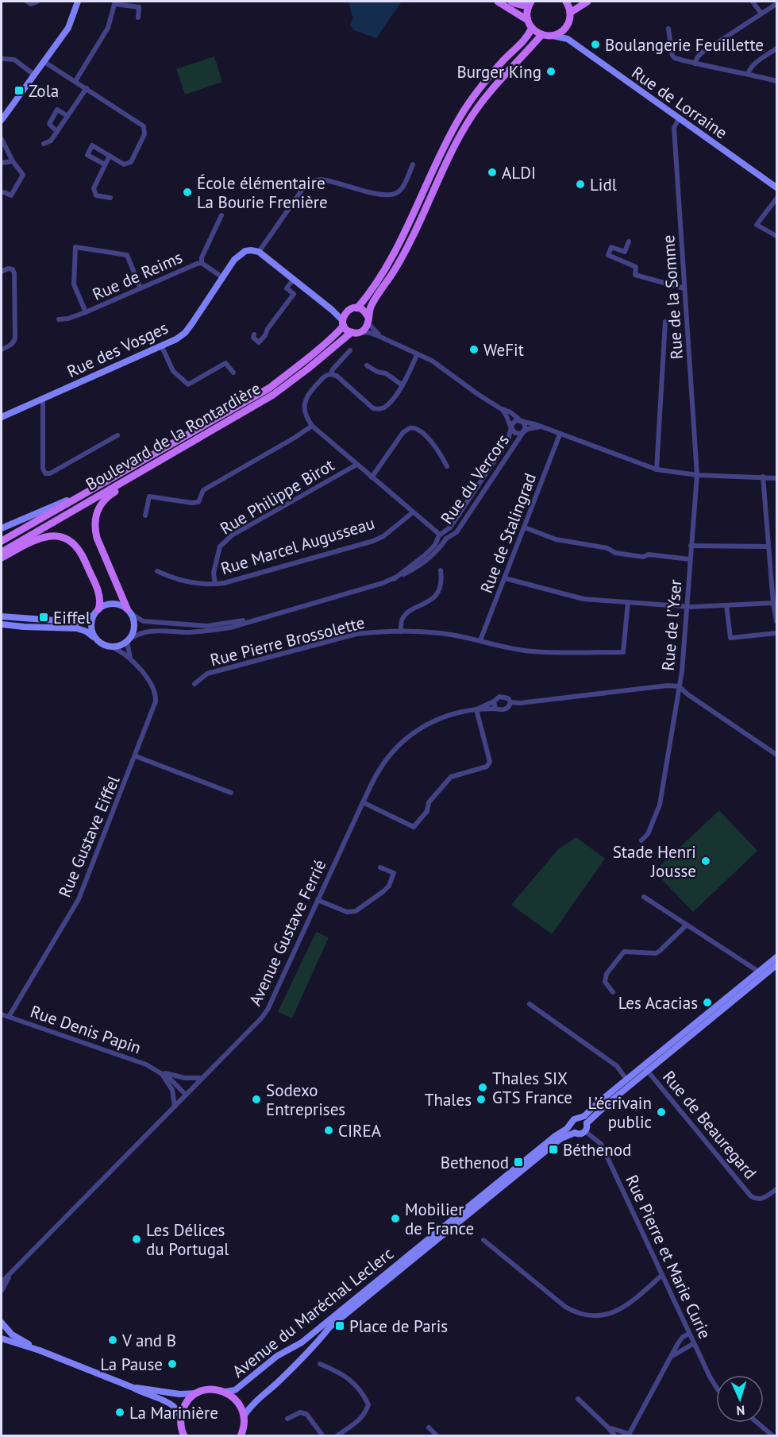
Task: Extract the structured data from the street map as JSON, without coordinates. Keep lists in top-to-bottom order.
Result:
{
  "streets": {
    "main road": [
      "Rue de Lorraine",
      "Rue des Vosges",
      "Boulevard de la Rontardière",
      "Avenue du Maréchal Leclerc"
    ],
    "street": [
      "Rue de Reims",
      "Rue de la Somme",
      "Rue du Vercors",
      "Rue Philippe Birot",
      "Rue de Stalingrad",
      "Rue Marcel Augusseau",
      "Rue de l’Yser",
      "Rue Pierre Brossolette",
      "Rue Gustave Eiffel",
      "Avenue Gustave Ferrié",
      "Rue Denis Papin",
      "Rue de Beauregard",
      "Rue Pierre et Marie Curie"
    ]
  },
  "crossings": [
    ["Rue de Lorraine", "Rue de la Somme"],
    ["Rue de Reims", "Rue des Vosges"],
    ["Rue de la Somme", "Rue de l’Yser"],
    ["Rue du Vercors", "Rue Gustave Eiffel"],
    ["Rue Philippe Birot", "Rue Marcel Augusseau"],
    ["Rue de Stalingrad", "Rue Pierre Brossolette"],
    ["Rue Gustave Eiffel", "Rue Denis Papin"],
    ["Avenue Gustave Ferrié", "Rue Denis Papin"],
    ["Rue Pierre et Marie Curie", "Avenue du Maréchal Leclerc"]
  ],
  "places": {
    "other": [
      "Boulangerie Feuillette",
      "Burger King",
      "ALDI",
      "Lidl",
      "École élémentaire La Bourie Frenière",
      "WeFit",
      "Stade Henri Jousse",
      "Les Acacias",
      "Thales SIX GTS France",
      "Sodexo Entreprises",
      "Thales",
      "L’écrivain public",
      "CIREA",
      "Mobilier de France",
      "Les Délices du Portugal",
      "V and B",
      "La Pause",
      "La Marinière"
    ],
    "transit": [
      "Zola",
      "Eiffel",
      "Béthenod",
      "Bethenod",
      "Place de Paris"
    ]
  },
  "north": "bottom"
}
